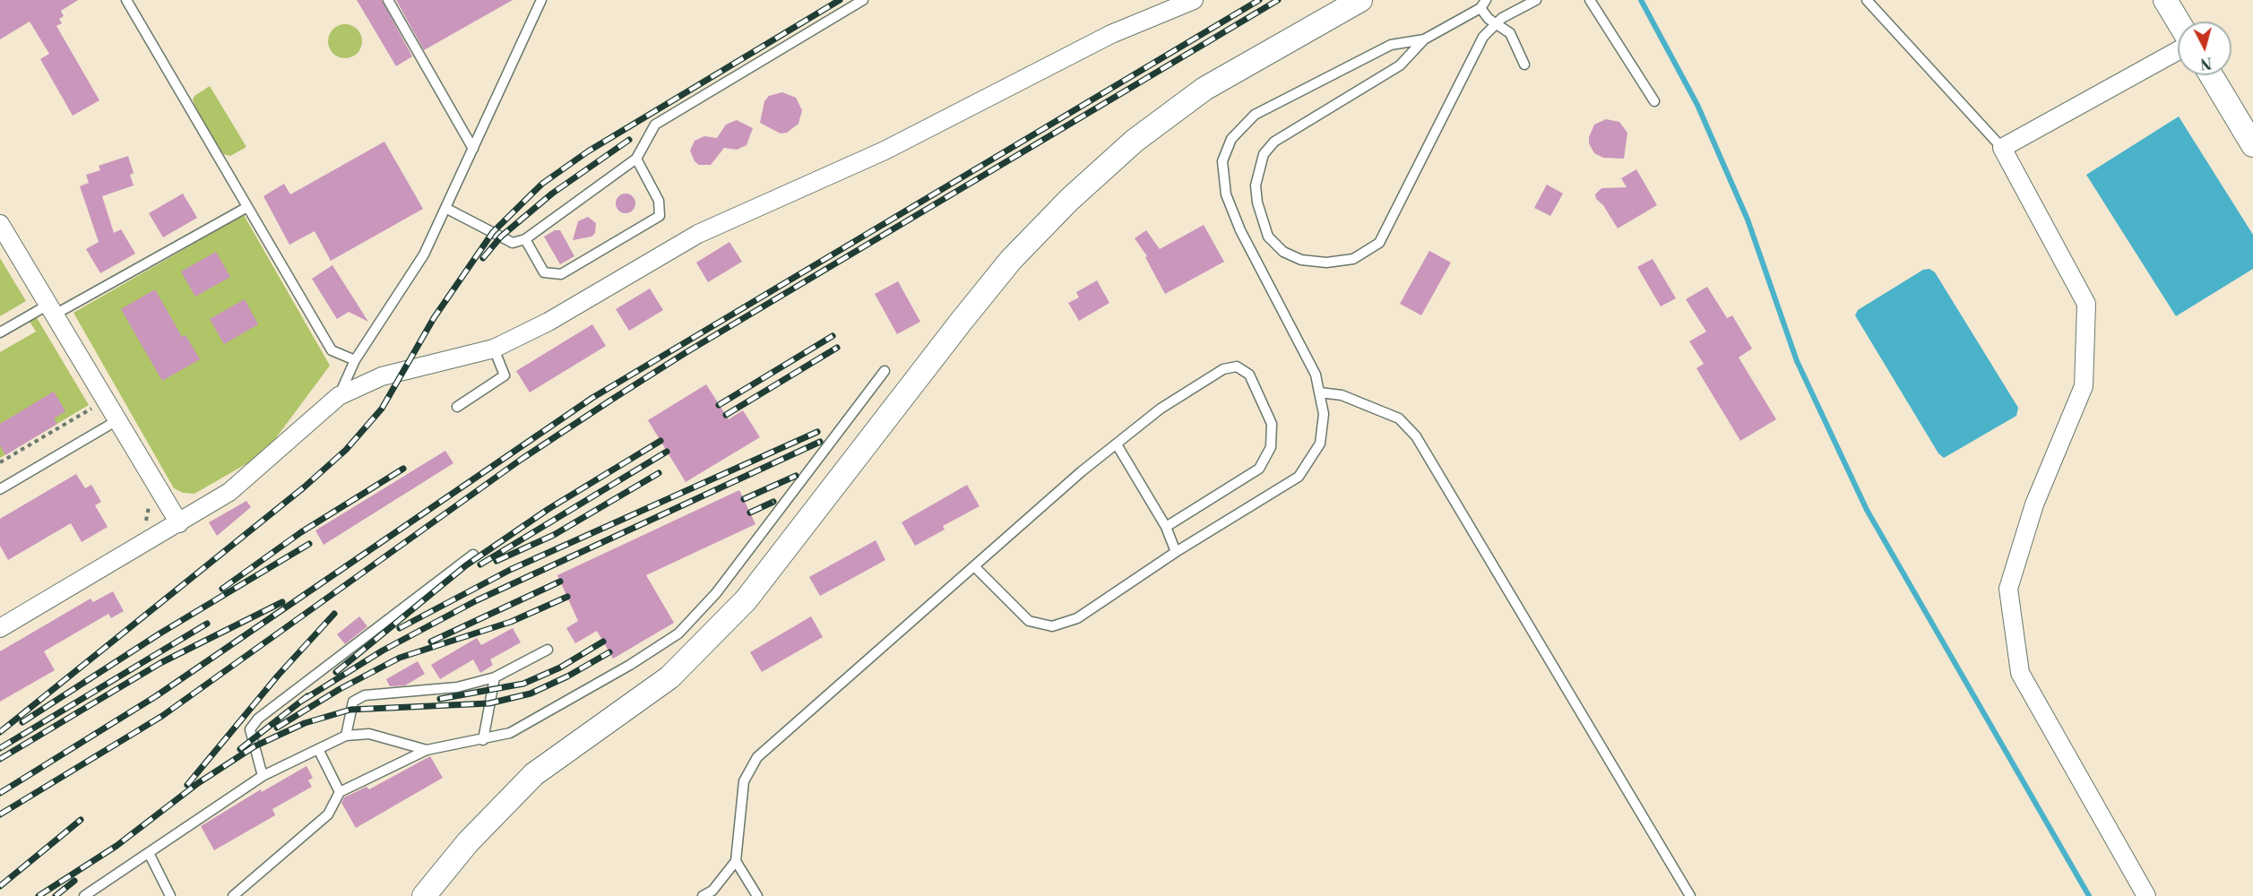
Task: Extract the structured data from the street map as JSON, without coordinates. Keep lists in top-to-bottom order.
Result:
{
  "north": "bottom"
}
